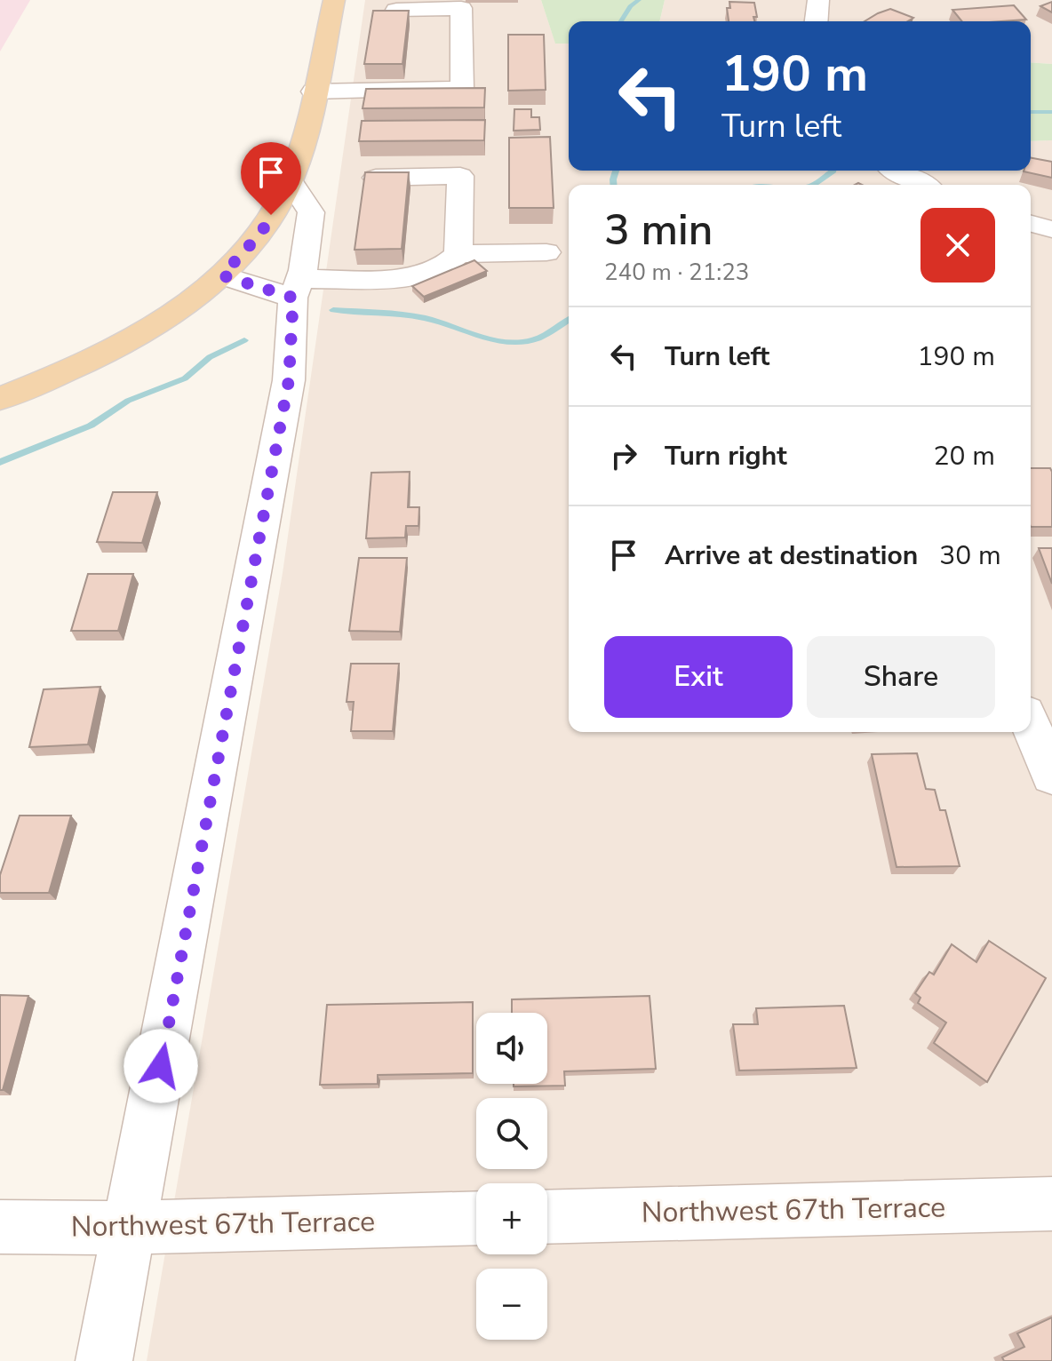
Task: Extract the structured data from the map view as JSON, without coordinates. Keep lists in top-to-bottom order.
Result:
{
  "streets": {
    "street": ["Northwest 67th Terrace"]
  },
  "page": {
    "turn": ["190 m", "Turn left"],
    "heading": ["3 min", "240 m · 21:23"],
    "list": [
      {
        "name": "Turn left",
        "value": "190 m"
      },
      {
        "name": "Turn right",
        "value": "20 m"
      },
      {
        "name": "Arrive at destination",
        "value": "30 m"
      }
    ],
    "buttons": ["Exit", "Share"],
    "map_buttons": ["+", "−"]
  }
}
